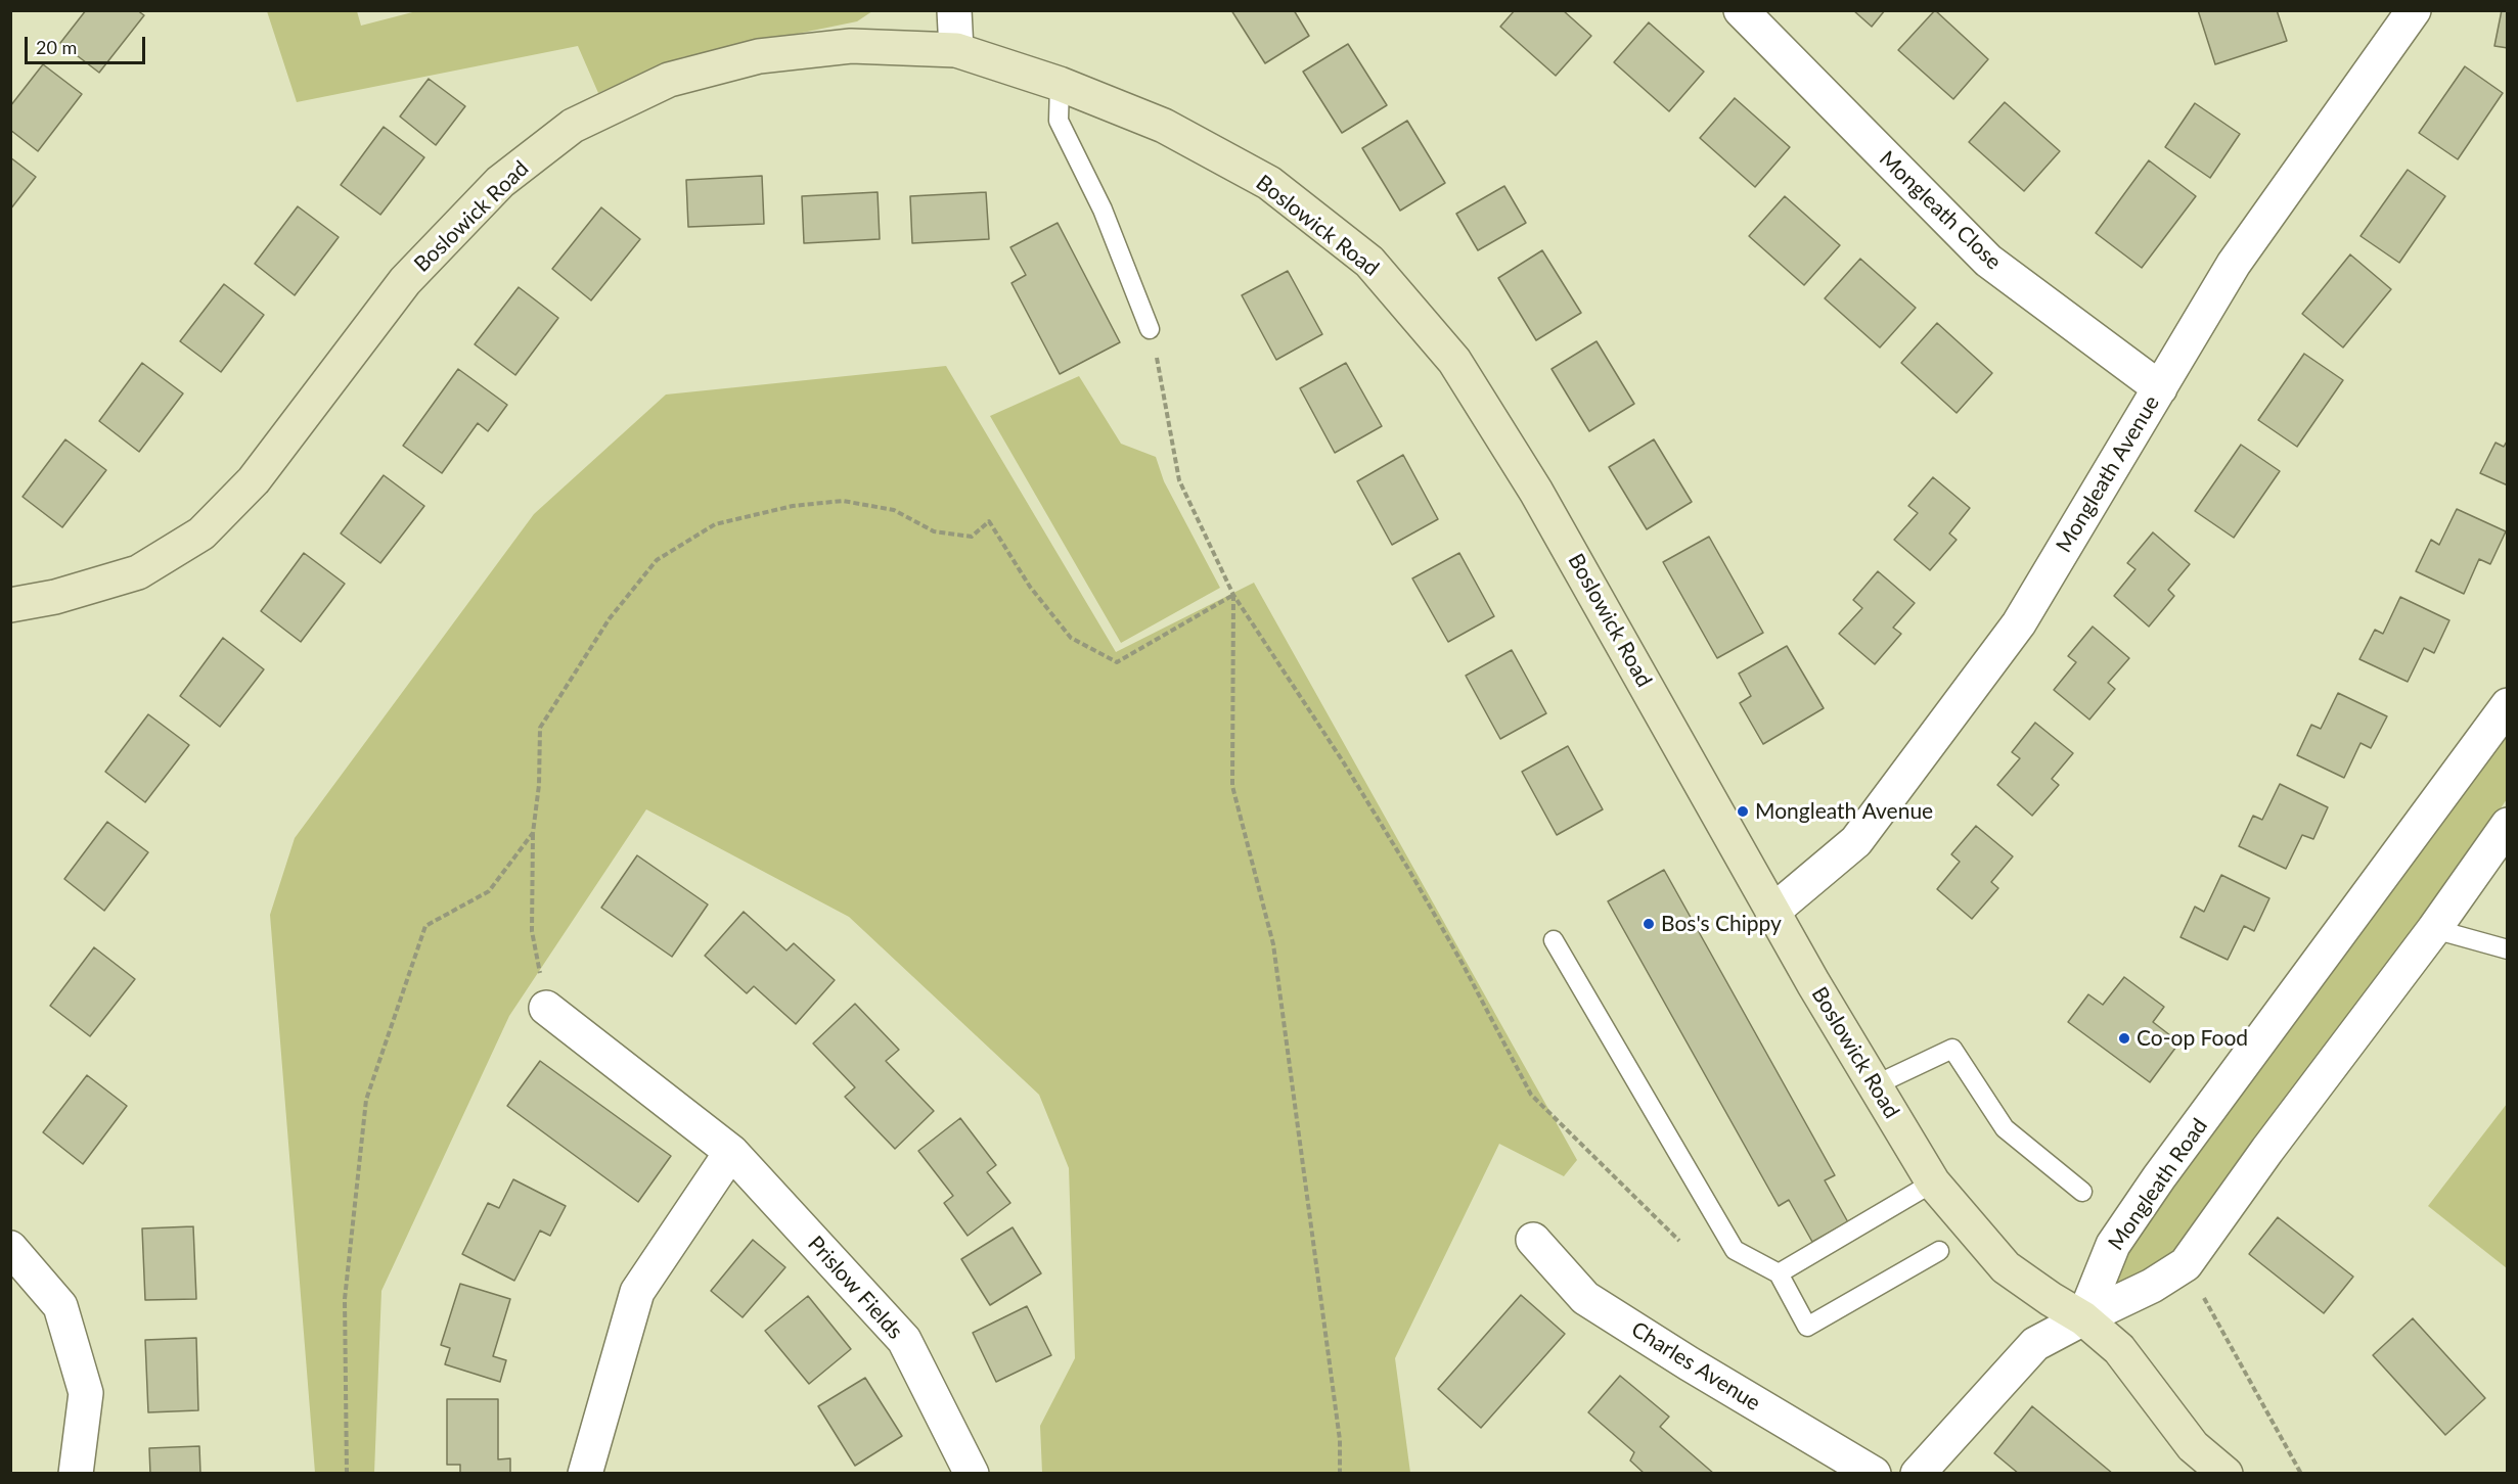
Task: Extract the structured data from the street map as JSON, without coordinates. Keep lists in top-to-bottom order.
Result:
{
  "streets": {
    "street": [
      "Mongleath Close",
      "Boslowick Road",
      "Mongleath Avenue",
      "Mongleath Road",
      "Prislow Fields",
      "Charles Avenue"
    ]
  },
  "crossings": [
    ["Mongleath Close", "Mongleath Avenue"],
    ["Boslowick Road", "Mongleath Avenue"],
    ["Boslowick Road", "Mongleath Road"]
  ],
  "places": ["Mongleath Avenue", "Bos's Chippy", "Co-op Food"],
  "scale_bar": "20 m"
}
